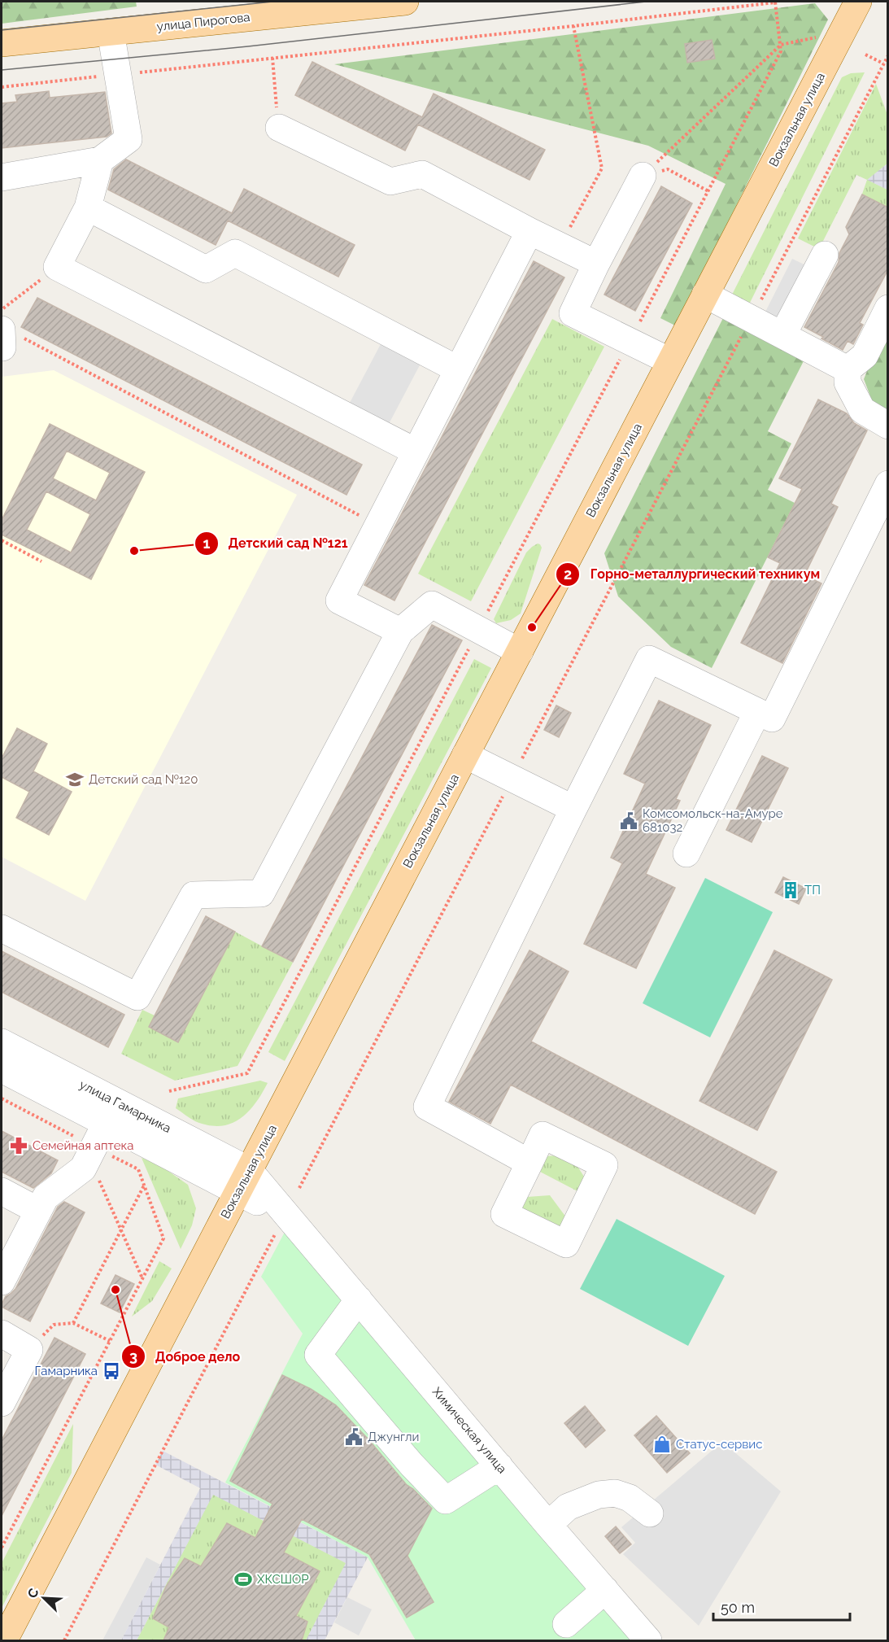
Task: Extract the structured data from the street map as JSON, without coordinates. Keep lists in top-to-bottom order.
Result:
{
  "streets": {
    "main road": ["улица Пирогова", "Вокзальная улица"],
    "street": ["улица Гамарника", "Химическая улица"]
  },
  "crossings": [
    ["Вокзальная улица", "улица Гамарника"],
    ["Вокзальная улица", "Химическая улица"],
    ["улица Гамарника", "Химическая улица"]
  ],
  "places": {
    "other": ["Детский сад №121", "Горно-металлургический техникум", "Доброе дело"],
    "school or university": ["Детский сад №120"],
    "public building": ["Комсомольск-на-Амуре 681032", "Джунгли"],
    "building": ["ТП"],
    "pharmacy": ["Семейная аптека"],
    "bus stop": ["Гамарника"],
    "shop": ["Статус-сервис"],
    "sports": ["ХКСШОР"]
  },
  "scale_bar": "50 m",
  "north": "top left"
}
